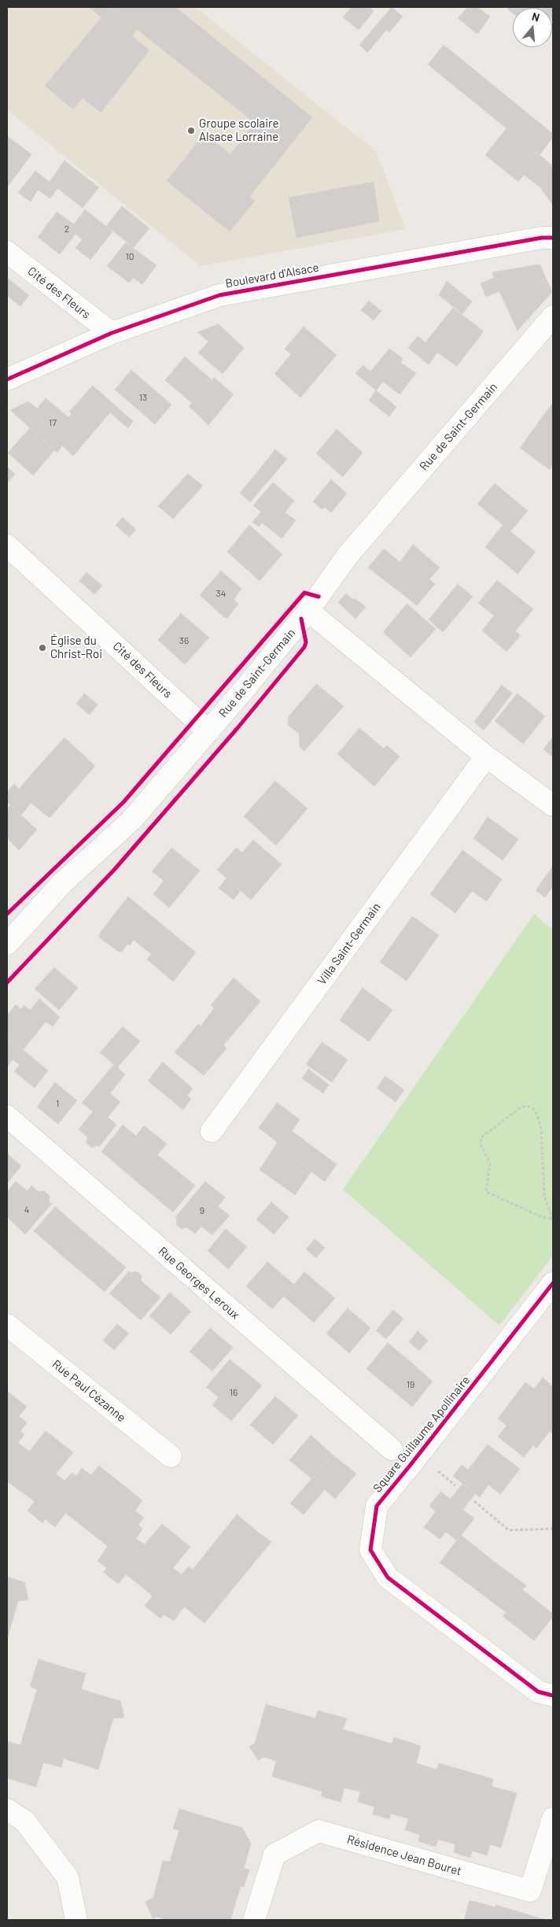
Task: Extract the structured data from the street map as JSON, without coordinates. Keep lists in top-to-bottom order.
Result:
{
  "streets": {
    "street": [
      "Boulevard d'Alsace",
      "Cité des Fleurs",
      "Rue de Saint-Germain",
      "Villa Saint-Germain",
      "Rue Georges Leroux",
      "Rue Paul Cézanne",
      "Square Guillaume Apollinaire",
      "Résidence Jean Bouret"
    ]
  },
  "crossings": [
    ["Boulevard d'Alsace", "Cité des Fleurs"],
    ["Cité des Fleurs", "Rue de Saint-Germain"]
  ],
  "places": ["Groupe scolaire Alsace Lorraine", "Église du Christ-Roi"],
  "house_numbers": [
    "2",
    "10",
    "13",
    "17",
    "34",
    "36",
    "1",
    "4",
    "9",
    "19",
    "16"
  ],
  "north": "top"
}
